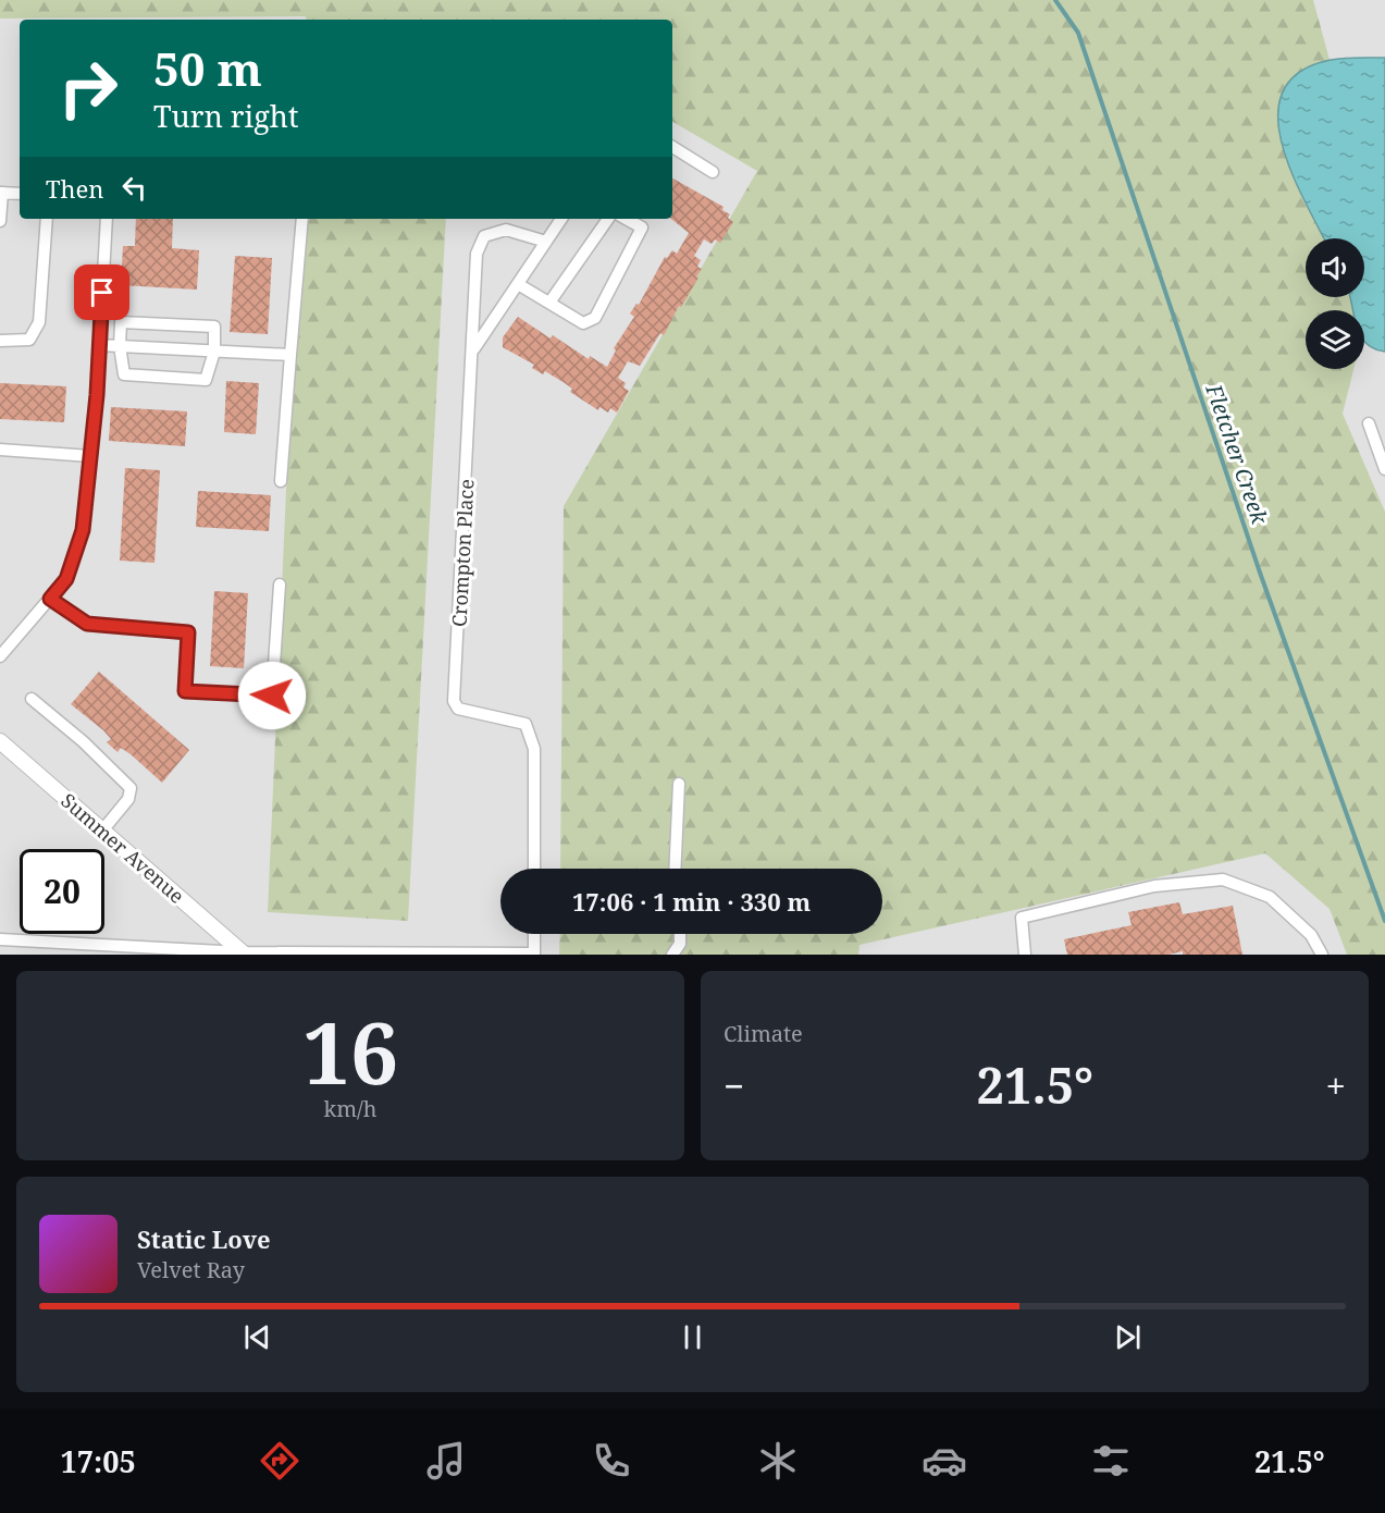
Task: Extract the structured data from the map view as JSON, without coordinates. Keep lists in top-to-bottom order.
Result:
{
  "streets": {
    "main road": ["Summer Avenue"],
    "street": ["Crompton Place"]
  },
  "water": ["Fletcher Creek"],
  "page": {
    "turn": ["50 m", "Turn right"],
    "then": "Then",
    "limit": "20",
    "trip": "17:06 · 1 min · 330 m",
    "tile": [
      ["16", "km/h"],
      "Climate"
    ],
    "heat": ["−", "21.5°", "+"],
    "song": ["Static Love", "Velvet Ray"],
    "tabs": ["17:05", "21.5°"]
  }
}
